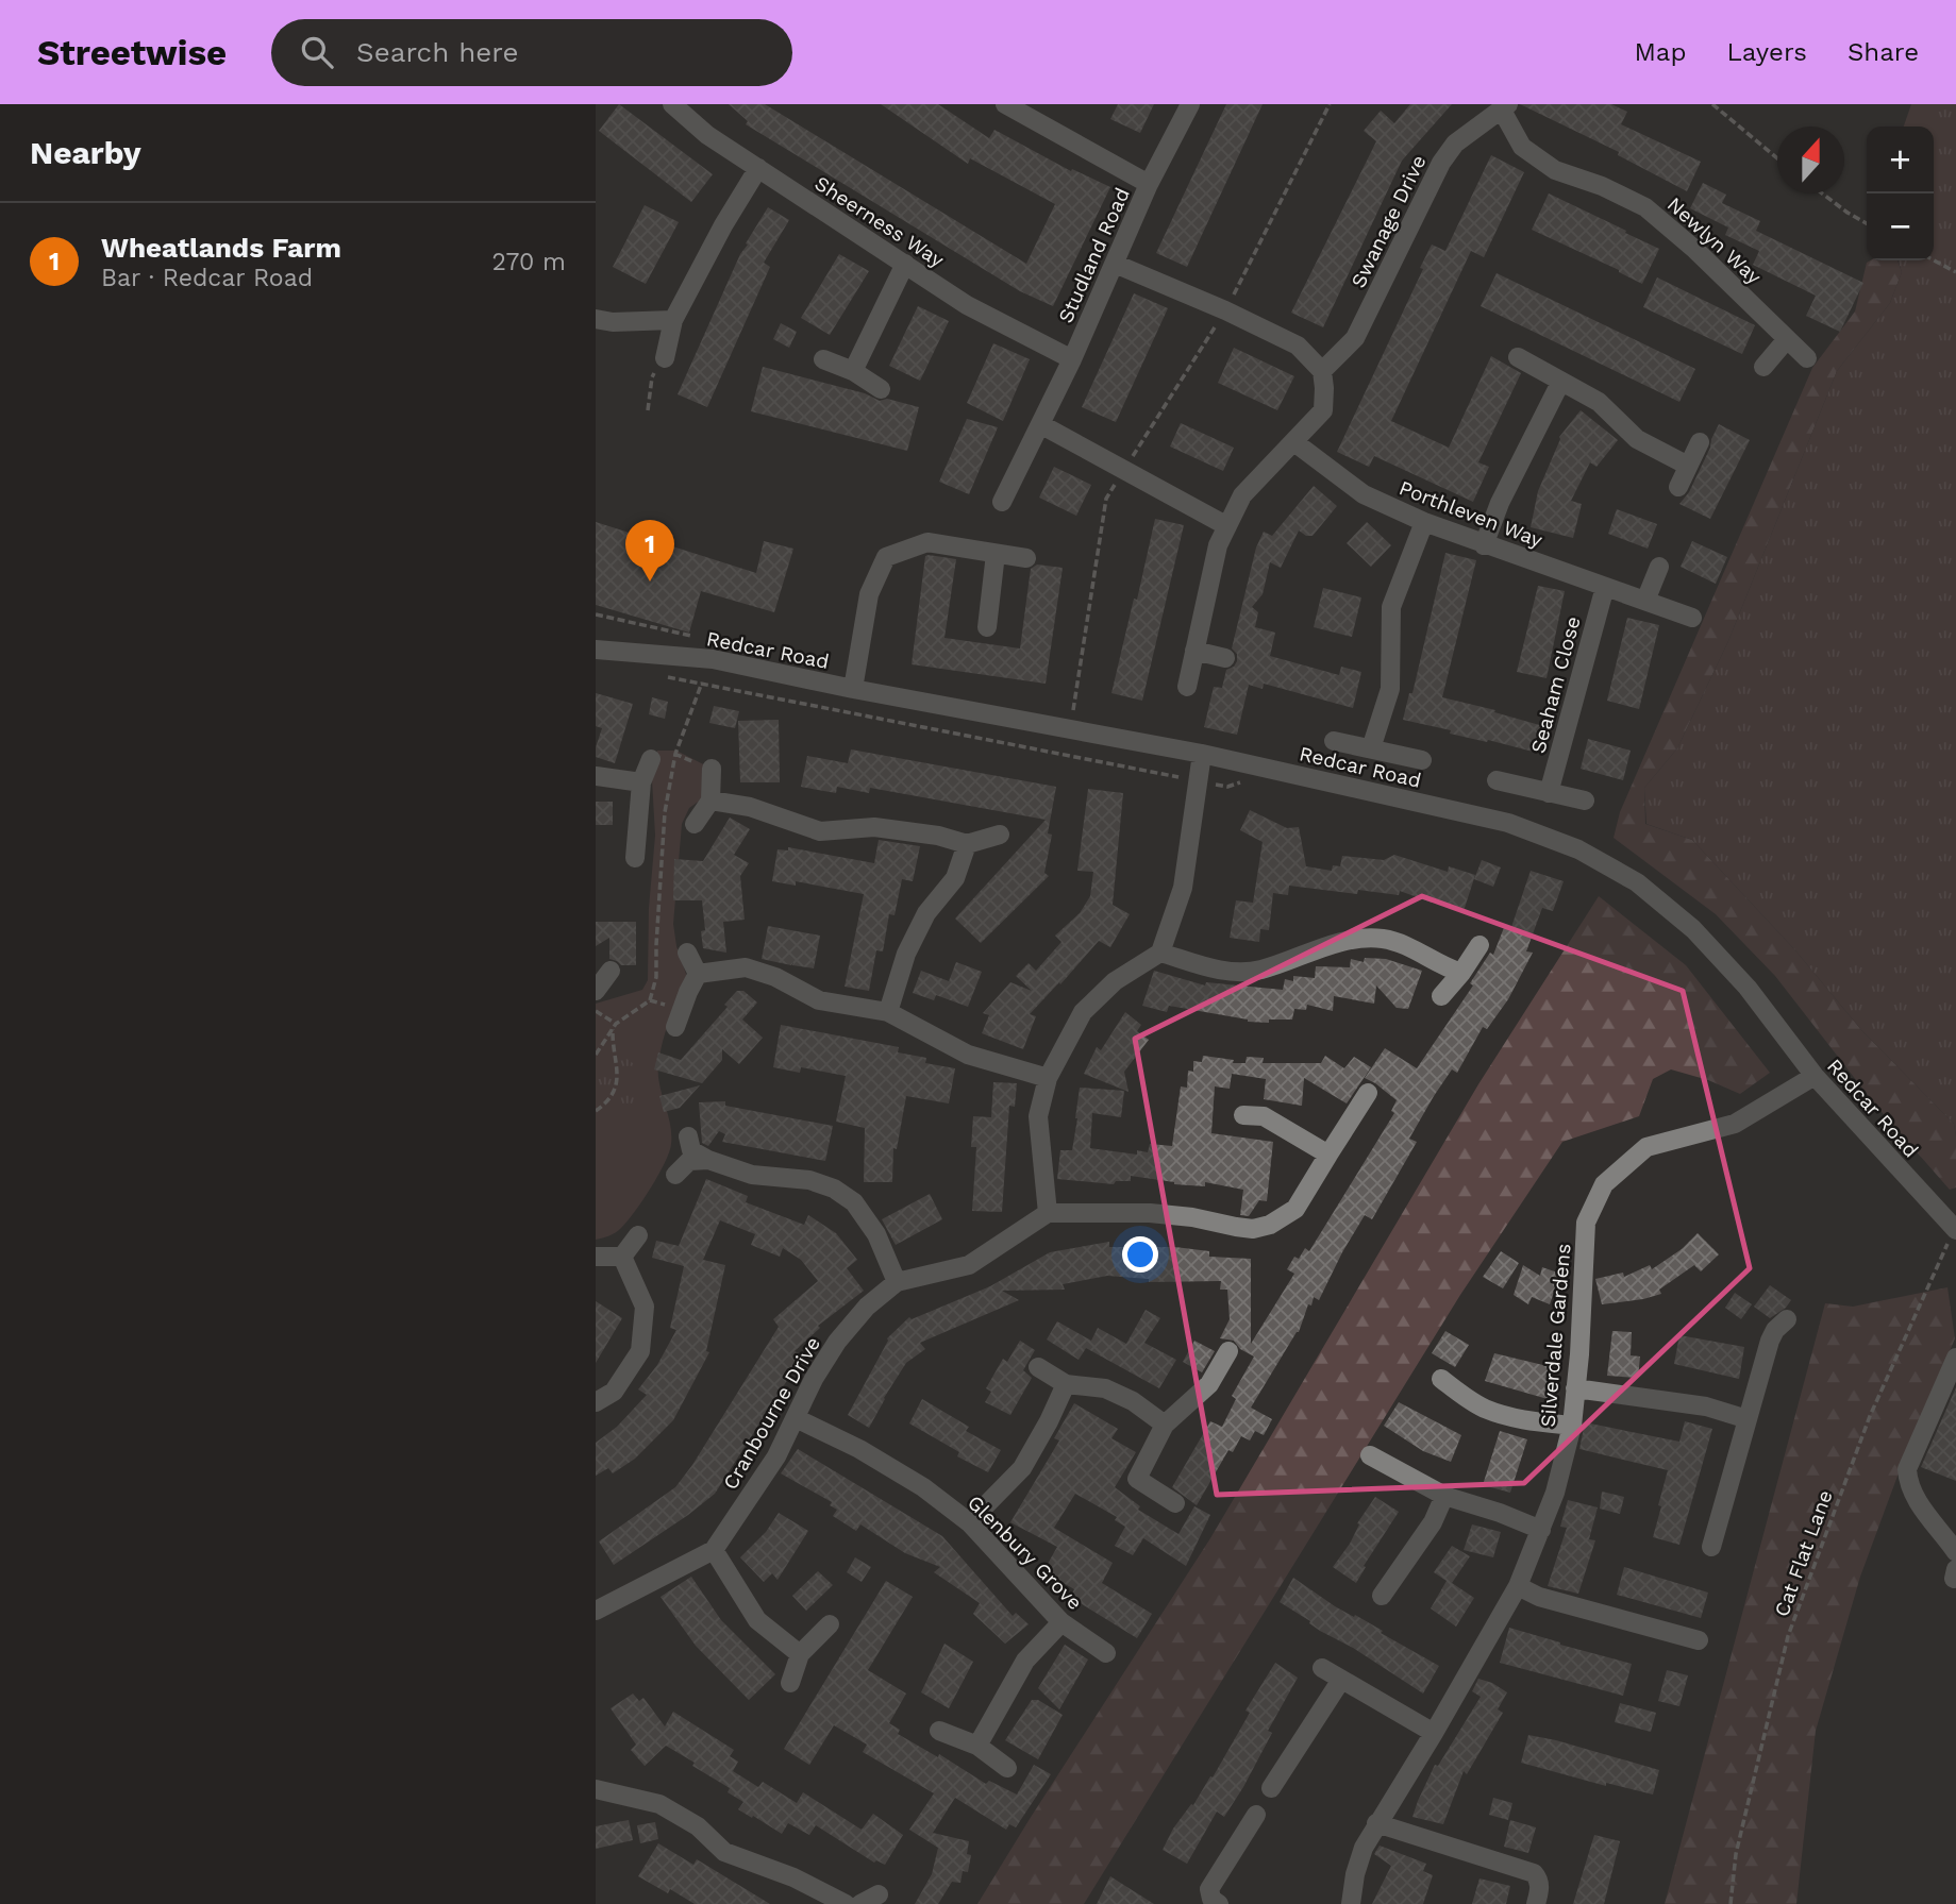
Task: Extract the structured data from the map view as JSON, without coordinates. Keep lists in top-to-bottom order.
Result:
{
  "streets": {
    "street": [
      "Sheerness Way",
      "Swanage Drive",
      "Newlyn Way",
      "Studland Road",
      "Porthleven Way",
      "Redcar Road",
      "Seaham Close",
      "Silverdale Gardens",
      "Cranbourne Drive",
      "Glenbury Grove"
    ],
    "path": ["Cat Flat Lane"]
  },
  "crossings": [
    ["Sheerness Way", "Studland Road"],
    ["Swanage Drive", "Newlyn Way"],
    ["Porthleven Way", "Seaham Close"],
    ["Redcar Road", "Silverdale Gardens"],
    ["Redcar Road", "Cat Flat Lane"],
    ["Cranbourne Drive", "Glenbury Grove"]
  ],
  "north": "top",
  "page": {
    "header": "Streetwise",
    "search": "Search here",
    "nav": ["Map", "Layers", "Share"],
    "heading": "Nearby",
    "map_buttons": ["+", "−"],
    "list": [
      {
        "mark": "1",
        "name": "Wheatlands Farm",
        "note": "Bar · Redcar Road",
        "value": "270 m"
      }
    ],
    "pins": "1"
  }
}
